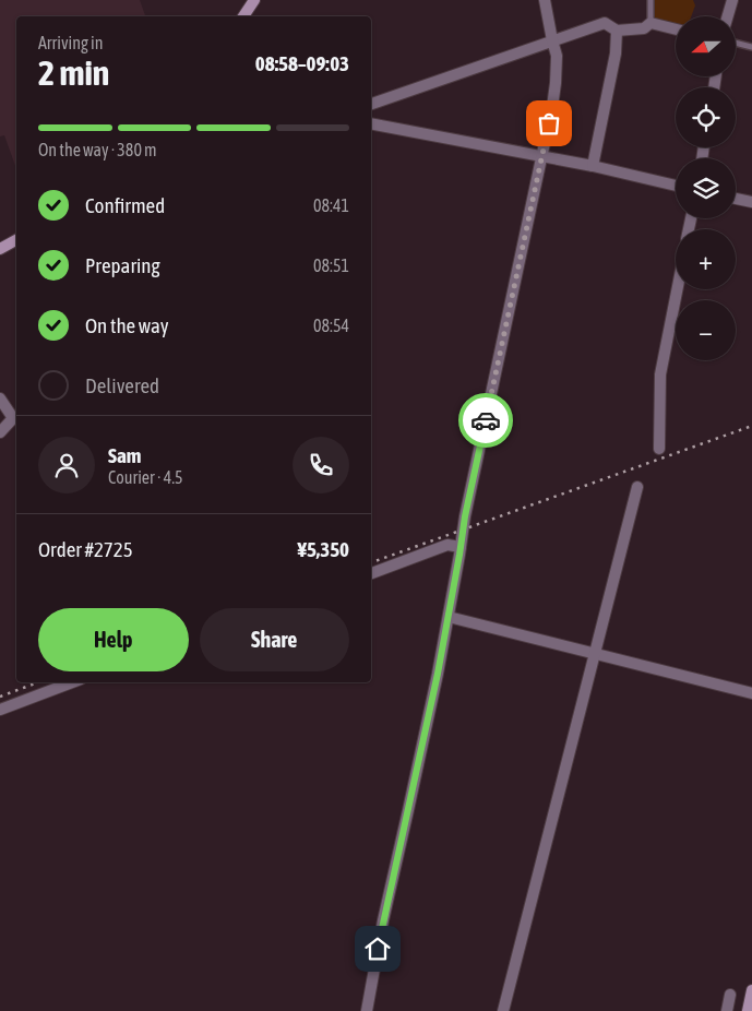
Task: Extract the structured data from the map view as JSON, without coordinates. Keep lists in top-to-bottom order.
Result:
{
  "north": "left",
  "page": {
    "map_buttons": ["+", "−"],
    "heading": ["2 min", "Arriving in", "08:58–09:03"],
    "panel": [
      "Sam",
      "Courier · 4.5",
      "Order #2725",
      "¥5,350"
    ],
    "bar": "On the way · 380 m",
    "list": [
      ["Confirmed", "08:41"],
      ["Preparing", "08:51"],
      ["On the way", "08:54"],
      "Delivered"
    ],
    "buttons": ["Help", "Share"]
  }
}
